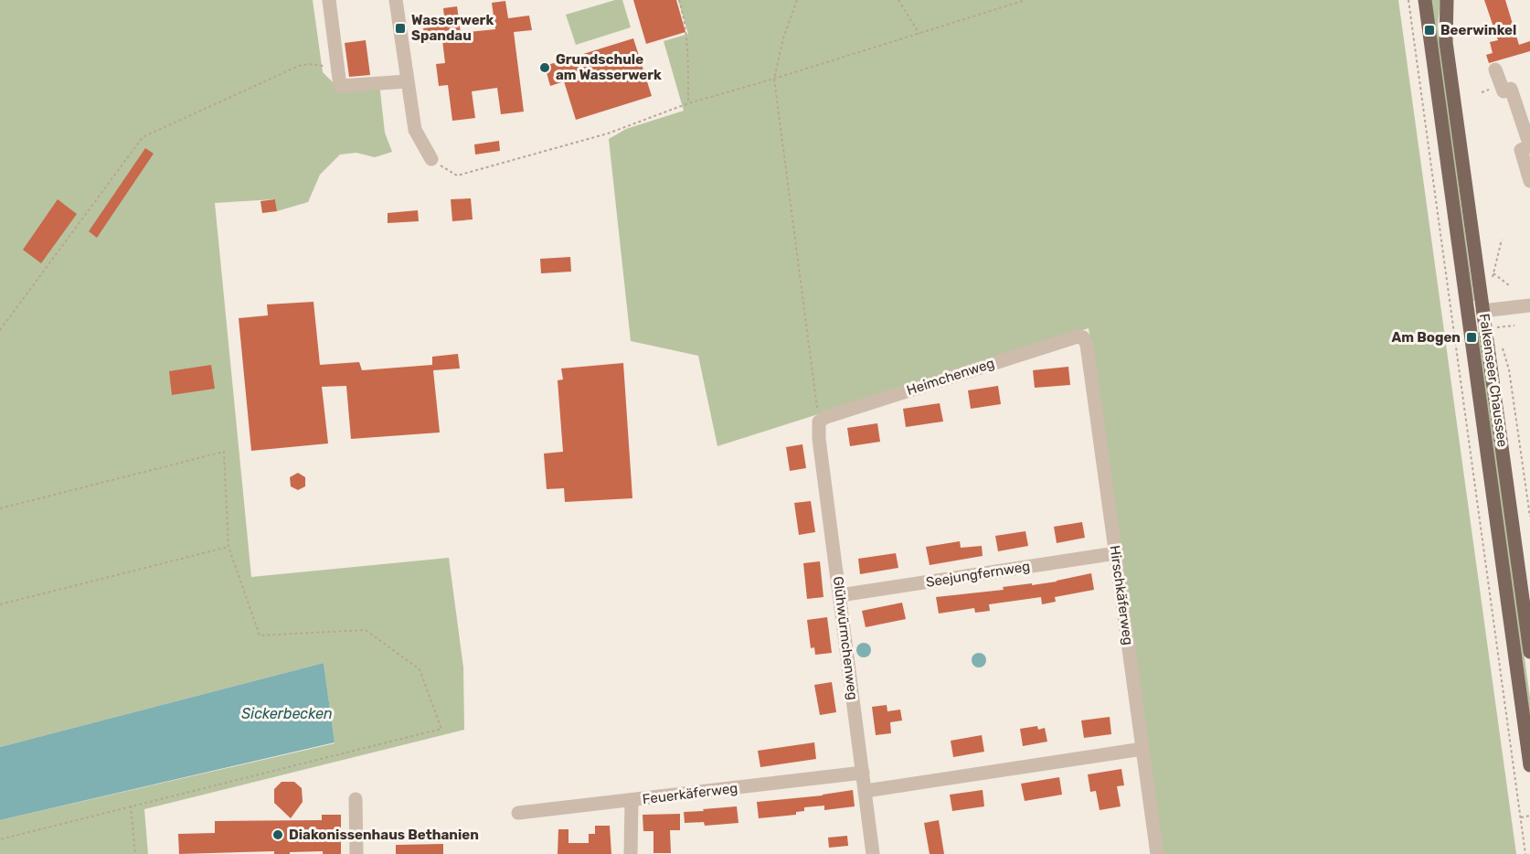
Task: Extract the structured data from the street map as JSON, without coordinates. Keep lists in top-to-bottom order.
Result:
{
  "streets": {
    "main road": ["Falkenseer Chaussee"],
    "street": [
      "Heimchenweg",
      "Seejungfernweg",
      "Hirschkäferweg",
      "Glühwürmchenweg",
      "Feuerkäferweg"
    ]
  },
  "crossings": [
    ["Heimchenweg", "Hirschkäferweg"],
    ["Heimchenweg", "Glühwürmchenweg"],
    ["Seejungfernweg", "Hirschkäferweg"],
    ["Seejungfernweg", "Glühwürmchenweg"],
    ["Glühwürmchenweg", "Feuerkäferweg"]
  ],
  "water": ["Sickerbecken"],
  "places": {
    "transit": ["Wasserwerk Spandau", "Beerwinkel", "Am Bogen"],
    "other": ["Grundschule am Wasserwerk", "Diakonissenhaus Bethanien"]
  }
}
